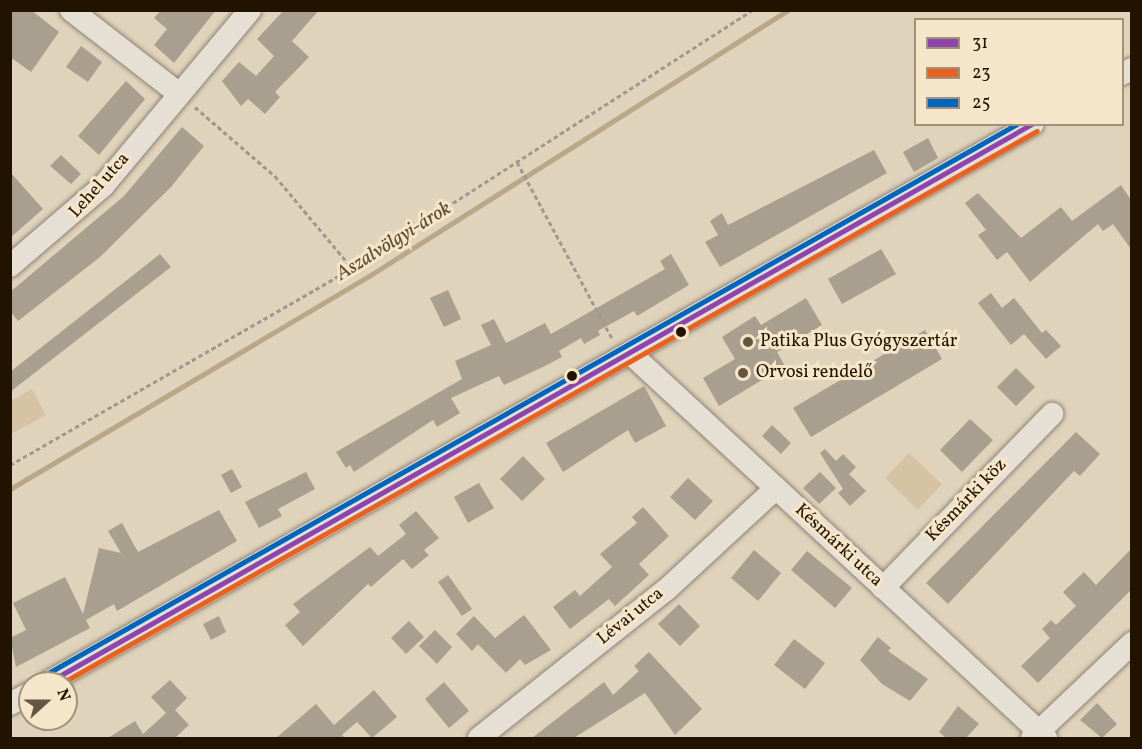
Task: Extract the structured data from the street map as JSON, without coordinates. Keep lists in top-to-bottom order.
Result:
{
  "streets": {
    "street": [
      "Lehel utca",
      "Késmárki köz",
      "Késmárki utca",
      "Lévai utca"
    ]
  },
  "crossings": [
    ["Késmárki köz", "Késmárki utca"],
    ["Késmárki utca", "Lévai utca"]
  ],
  "water": ["Aszalvölgyi-árok"],
  "places": ["Patika Plus Gyógyszertár", "Orvosi rendelő"],
  "lines": ["transit line 31", "transit line 25", "transit line 23"],
  "legend": ["31", "23", "25"],
  "north": "right"
}
